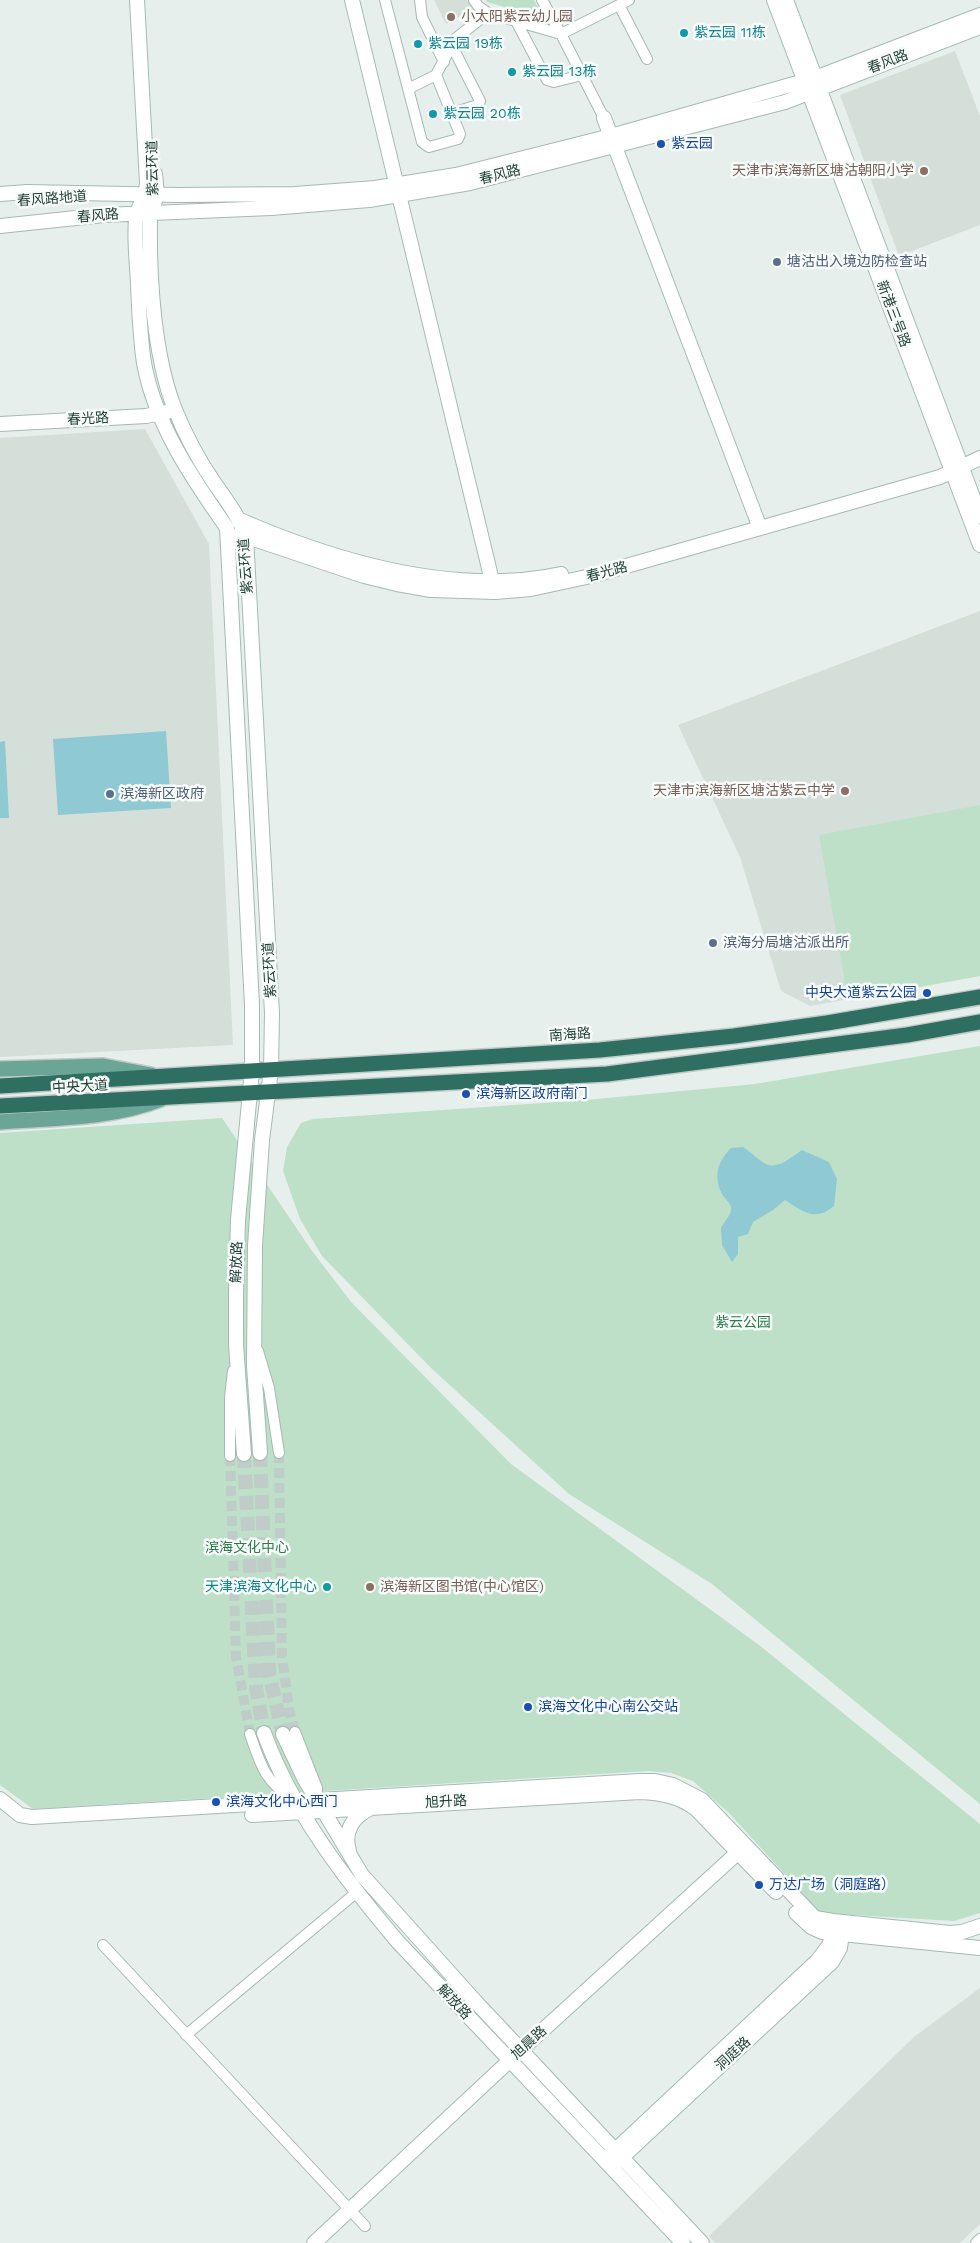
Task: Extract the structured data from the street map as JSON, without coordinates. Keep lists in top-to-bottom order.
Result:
{
  "streets": {
    "highway": ["南海路", "中央大道"],
    "street": [
      "春风路",
      "紫云环道",
      "春风路地道",
      "新港三号路",
      "春光路",
      "解放路",
      "旭升路",
      "旭晨路",
      "洞庭路"
    ]
  },
  "crossings": [
    ["春风路", "紫云环道"],
    ["春风路", "春风路地道"],
    ["春风路", "新港三号路"],
    ["紫云环道", "春光路"],
    ["紫云环道", "南海路"],
    ["紫云环道", "解放路"],
    ["新港三号路", "春光路"],
    ["南海路", "中央大道"],
    ["南海路", "解放路"],
    ["解放路", "旭升路"],
    ["解放路", "旭晨路"],
    ["解放路", "洞庭路"],
    ["旭升路", "旭晨路"],
    ["旭升路", "洞庭路"]
  ],
  "parks": ["紫云公园", "滨海文化中心"],
  "places": [
    "小太阳紫云幼儿园",
    "紫云园 11栋",
    "紫云园 19栋",
    "紫云园 13栋",
    "紫云园 20栋",
    "紫云园",
    "天津市滨海新区塘沽朝阳小学",
    "塘沽出入境边防检查站",
    "天津市滨海新区塘沽紫云中学",
    "滨海新区政府",
    "滨海分局塘沽派出所",
    "中央大道紫云公园",
    "滨海新区政府南门",
    "天津滨海文化中心",
    "滨海新区图书馆(中心馆区)",
    "滨海文化中心南公交站",
    "滨海文化中心西门",
    "万达广场（洞庭路）"
  ]
}
